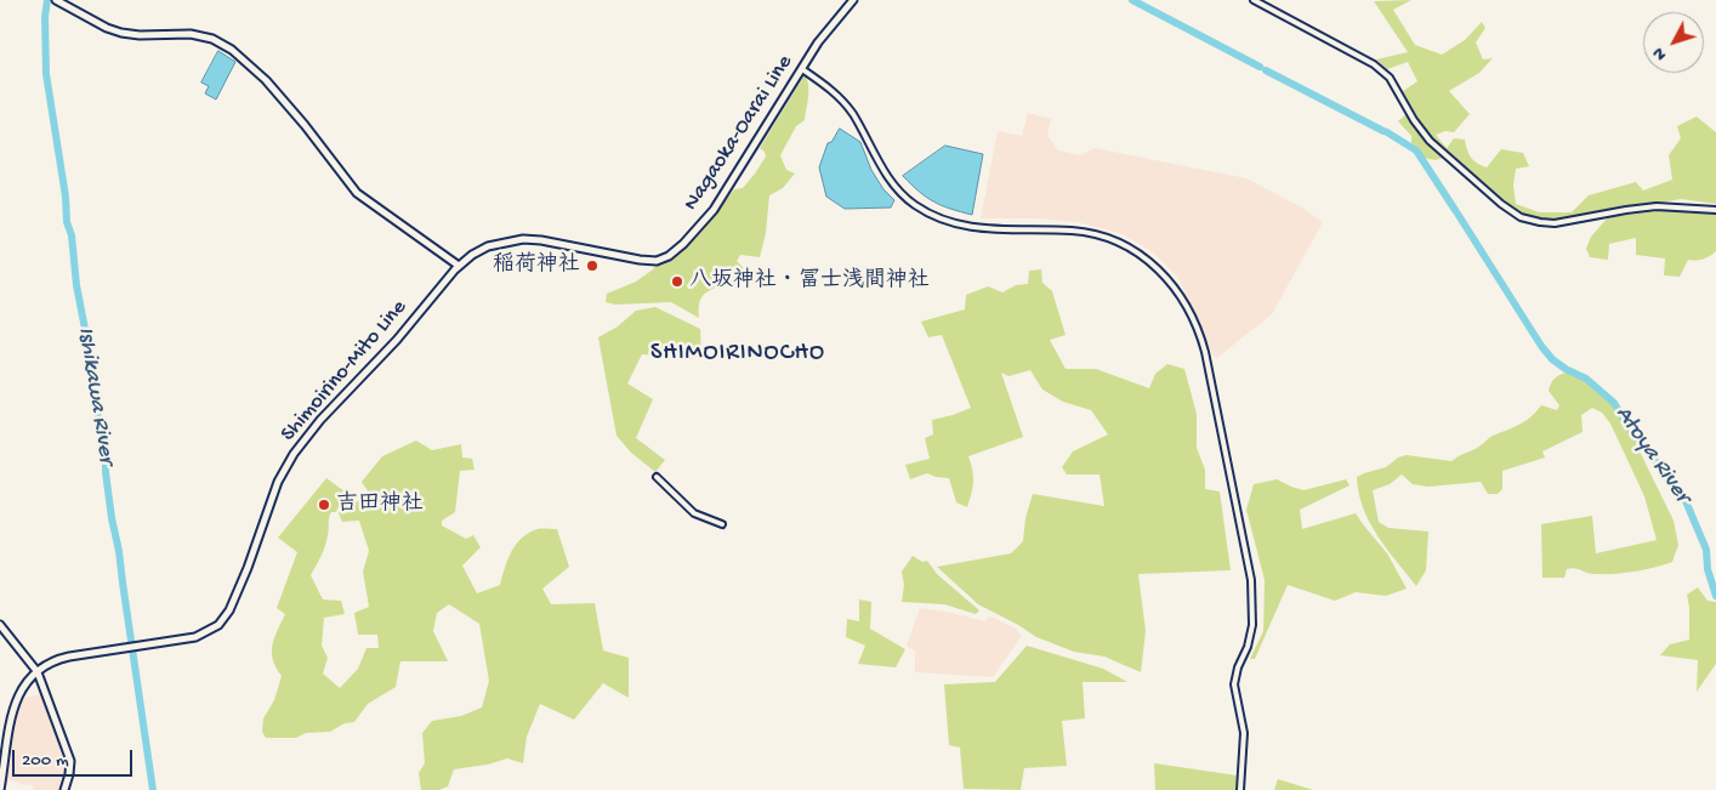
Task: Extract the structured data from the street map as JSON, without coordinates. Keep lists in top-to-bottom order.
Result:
{
  "streets": {
    "main road": ["Nagaoka-Oarai Line", "Shimoirino-Mito Line"]
  },
  "crossings": [
    ["Nagaoka-Oarai Line", "Shimoirino-Mito Line"]
  ],
  "districts": ["SHIMOIRINOCHO"],
  "water": ["Ishikawa River", "Atoya River"],
  "places": ["稲荷神社", "八坂神社・冨士浅間神社", "吉田神社"],
  "scale_bar": "200 m",
  "north": "bottom left"
}
